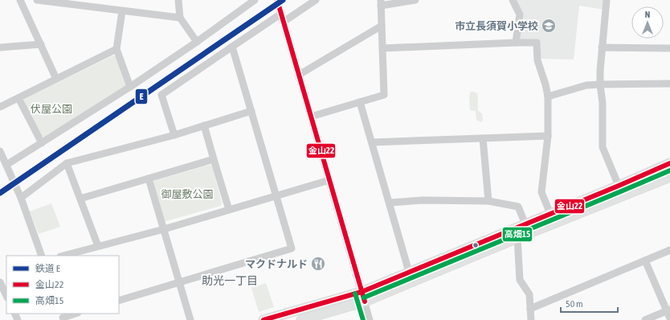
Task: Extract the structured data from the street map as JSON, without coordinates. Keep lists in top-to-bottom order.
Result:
{
  "districts": ["助光一丁目"],
  "parks": ["伏屋公園", "御屋敷公園"],
  "places": {
    "school or university": ["市立長須賀小学校"],
    "restaurant": ["マクドナルド"]
  },
  "lines": ["rail line E", "transit line 金山22", "transit line 高畑15"],
  "legend": ["鉄道 E", "金山22", "高畑15"],
  "scale_bar": "50 m",
  "north": "top"
}
